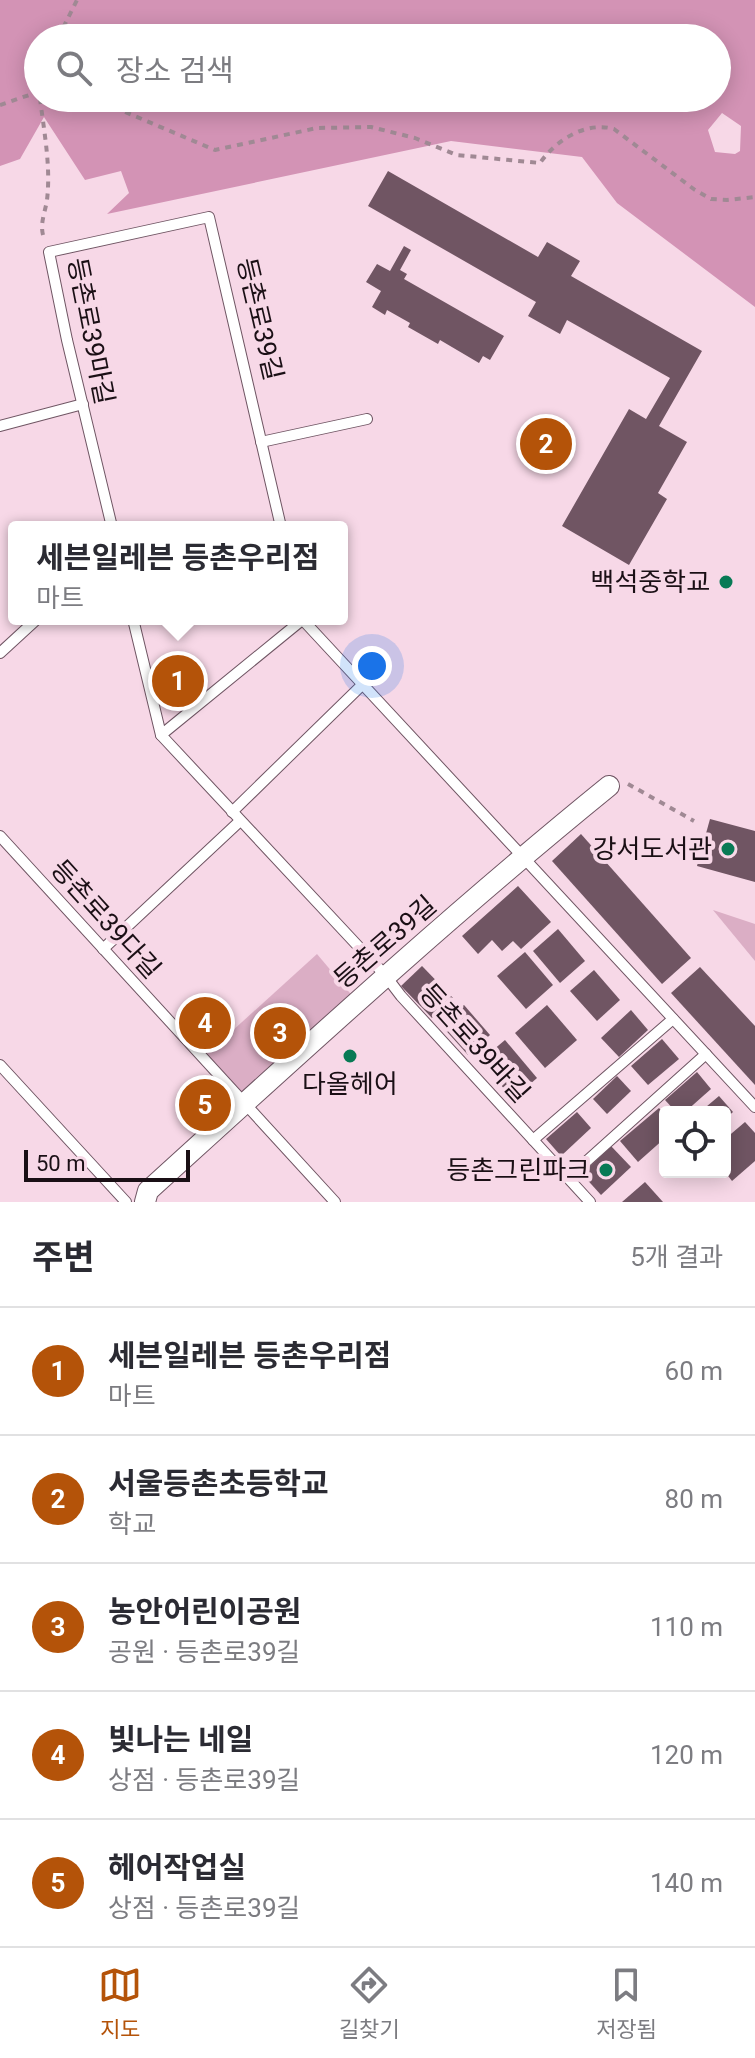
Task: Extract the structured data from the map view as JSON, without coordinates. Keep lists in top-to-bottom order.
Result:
{
  "streets": {
    "street": ["등촌로39길"],
    "lane": ["등촌로39마길", "등촌로39다길", "등촌로39바길"]
  },
  "crossings": [
    ["등촌로39길", "등촌로39마길"],
    ["등촌로39길", "등촌로39다길"],
    ["등촌로39길", "등촌로39바길"]
  ],
  "places": [
    "백석중학교",
    "강서도서관",
    "다올헤어",
    "등촌그린파크"
  ],
  "scale_bar": "50 m",
  "page": {
    "search": "장소 검색",
    "pins": [
      "2",
      "1",
      "4",
      "3",
      "5"
    ],
    "popup": ["세븐일레븐 등촌우리점", "마트"],
    "scale": "50 m",
    "heading": ["주변", "5개 결과"],
    "list": [
      {
        "mark": "1",
        "name": "세븐일레븐 등촌우리점",
        "note": "마트",
        "value": "60 m"
      },
      {
        "mark": "2",
        "name": "서울등촌초등학교",
        "note": "학교",
        "value": "80 m"
      },
      {
        "mark": "3",
        "name": "농안어린이공원",
        "note": "공원 · 등촌로39길",
        "value": "110 m"
      },
      {
        "mark": "4",
        "name": "빛나는 네일",
        "note": "상점 · 등촌로39길",
        "value": "120 m"
      },
      {
        "mark": "5",
        "name": "헤어작업실",
        "note": "상점 · 등촌로39길",
        "value": "140 m"
      }
    ],
    "nav": ["지도", "길찾기", "저장됨"]
  }
}
